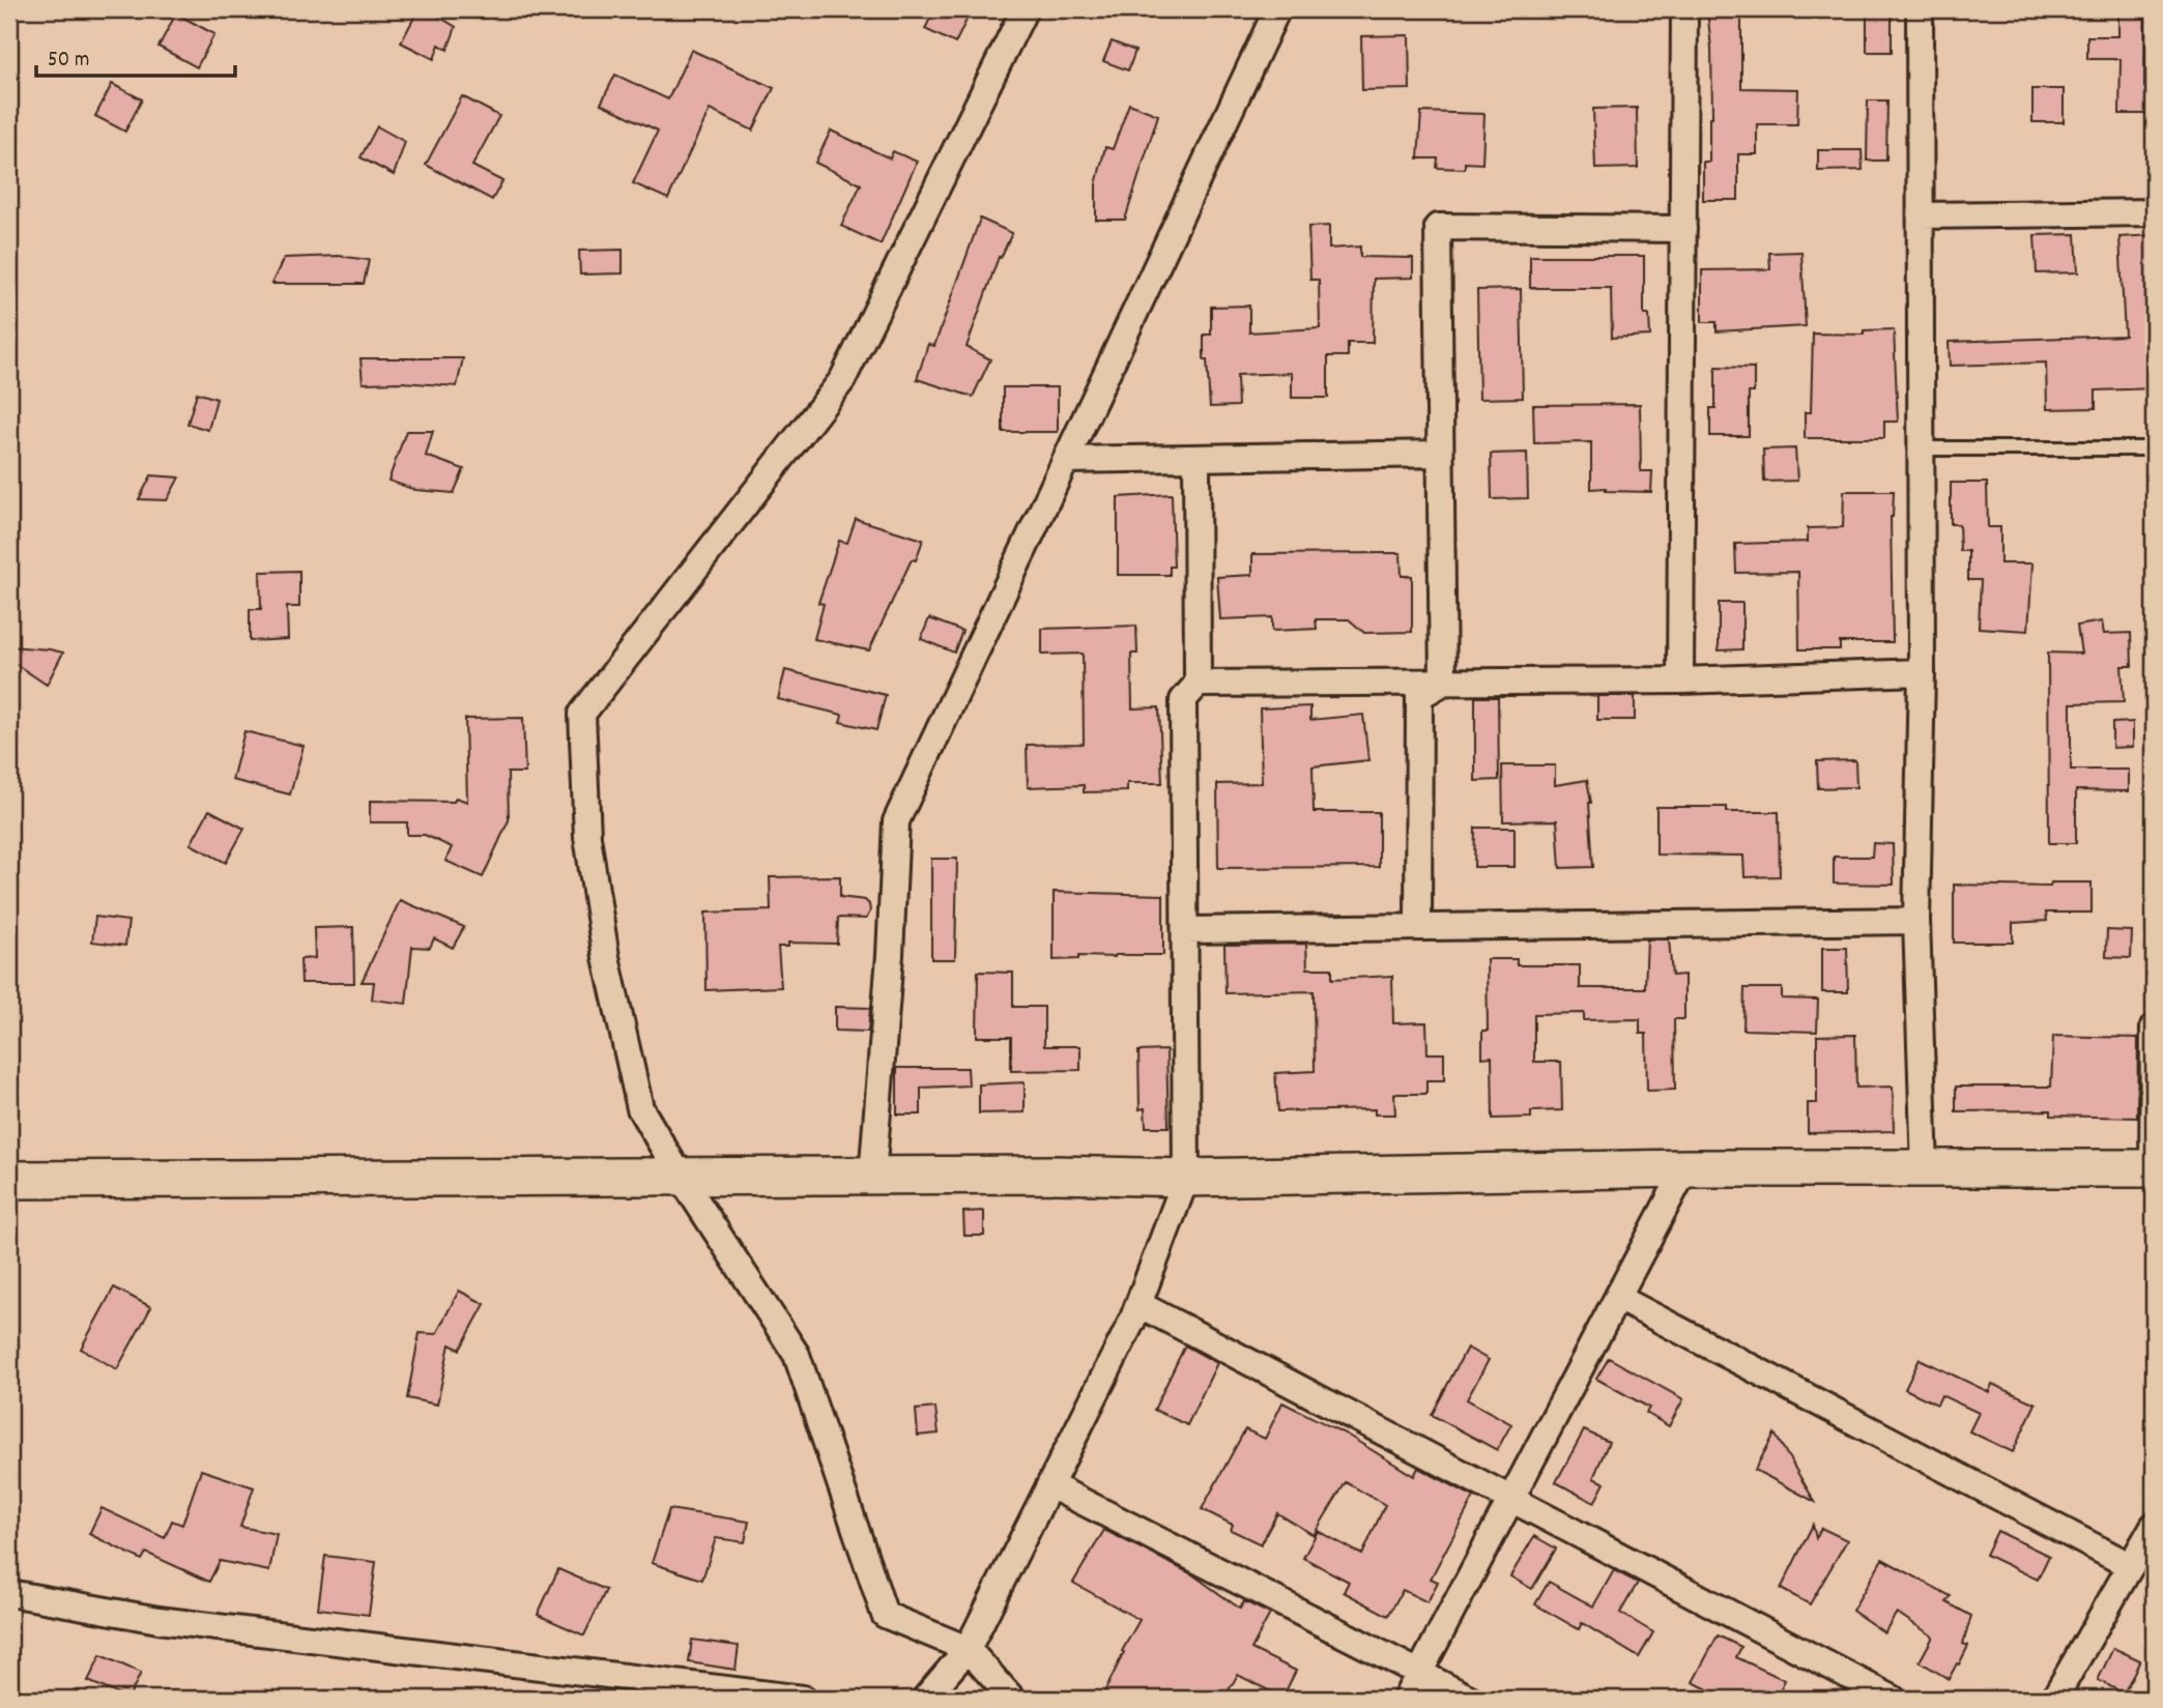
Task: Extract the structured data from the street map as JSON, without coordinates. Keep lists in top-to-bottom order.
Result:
{
  "scale_bar": "50 m"
}
